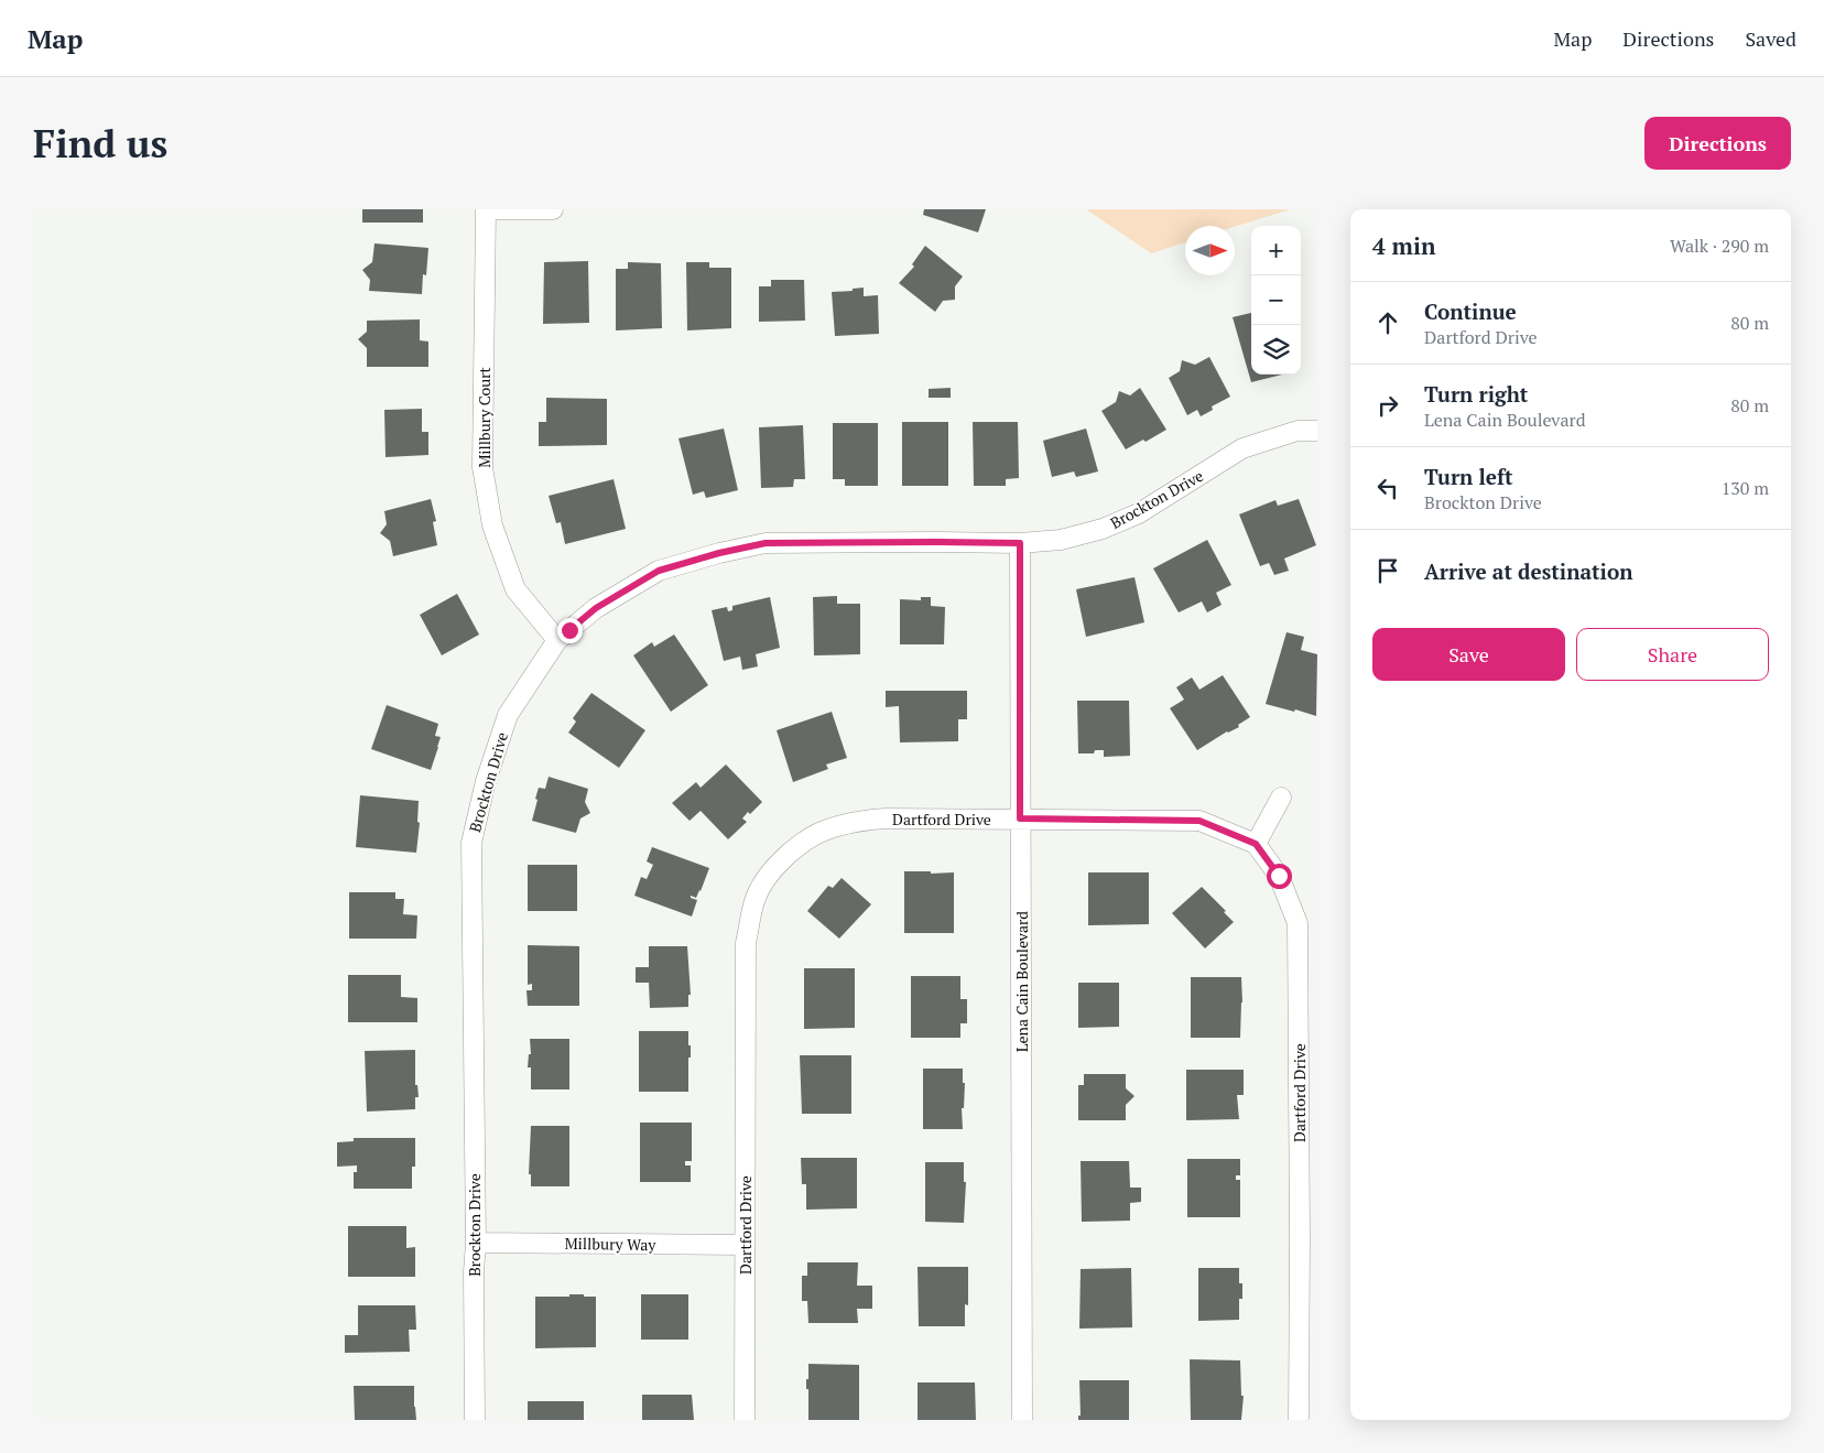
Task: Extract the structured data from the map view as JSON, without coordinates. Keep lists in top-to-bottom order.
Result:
{
  "streets": {
    "street": [
      "Millbury Court",
      "Brockton Drive",
      "Dartford Drive",
      "Lena Cain Boulevard",
      "Millbury Way"
    ]
  },
  "crossings": [
    ["Millbury Court", "Brockton Drive"],
    ["Brockton Drive", "Lena Cain Boulevard"],
    ["Brockton Drive", "Millbury Way"],
    ["Dartford Drive", "Lena Cain Boulevard"],
    ["Dartford Drive", "Millbury Way"]
  ],
  "north": "right",
  "page": {
    "header": "Map",
    "nav": ["Map", "Directions", "Saved"],
    "buttons": [
      "Directions",
      ["Save", "Share"]
    ],
    "title": "Find us",
    "heading": ["4 min", "Walk · 290 m"],
    "map_buttons": ["+", "−"],
    "list": [
      ["Continue", "Dartford Drive", "80 m"],
      ["Turn right", "Lena Cain Boulevard", "80 m"],
      ["Turn left", "Brockton Drive", "130 m"],
      "Arrive at destination"
    ]
  }
}
